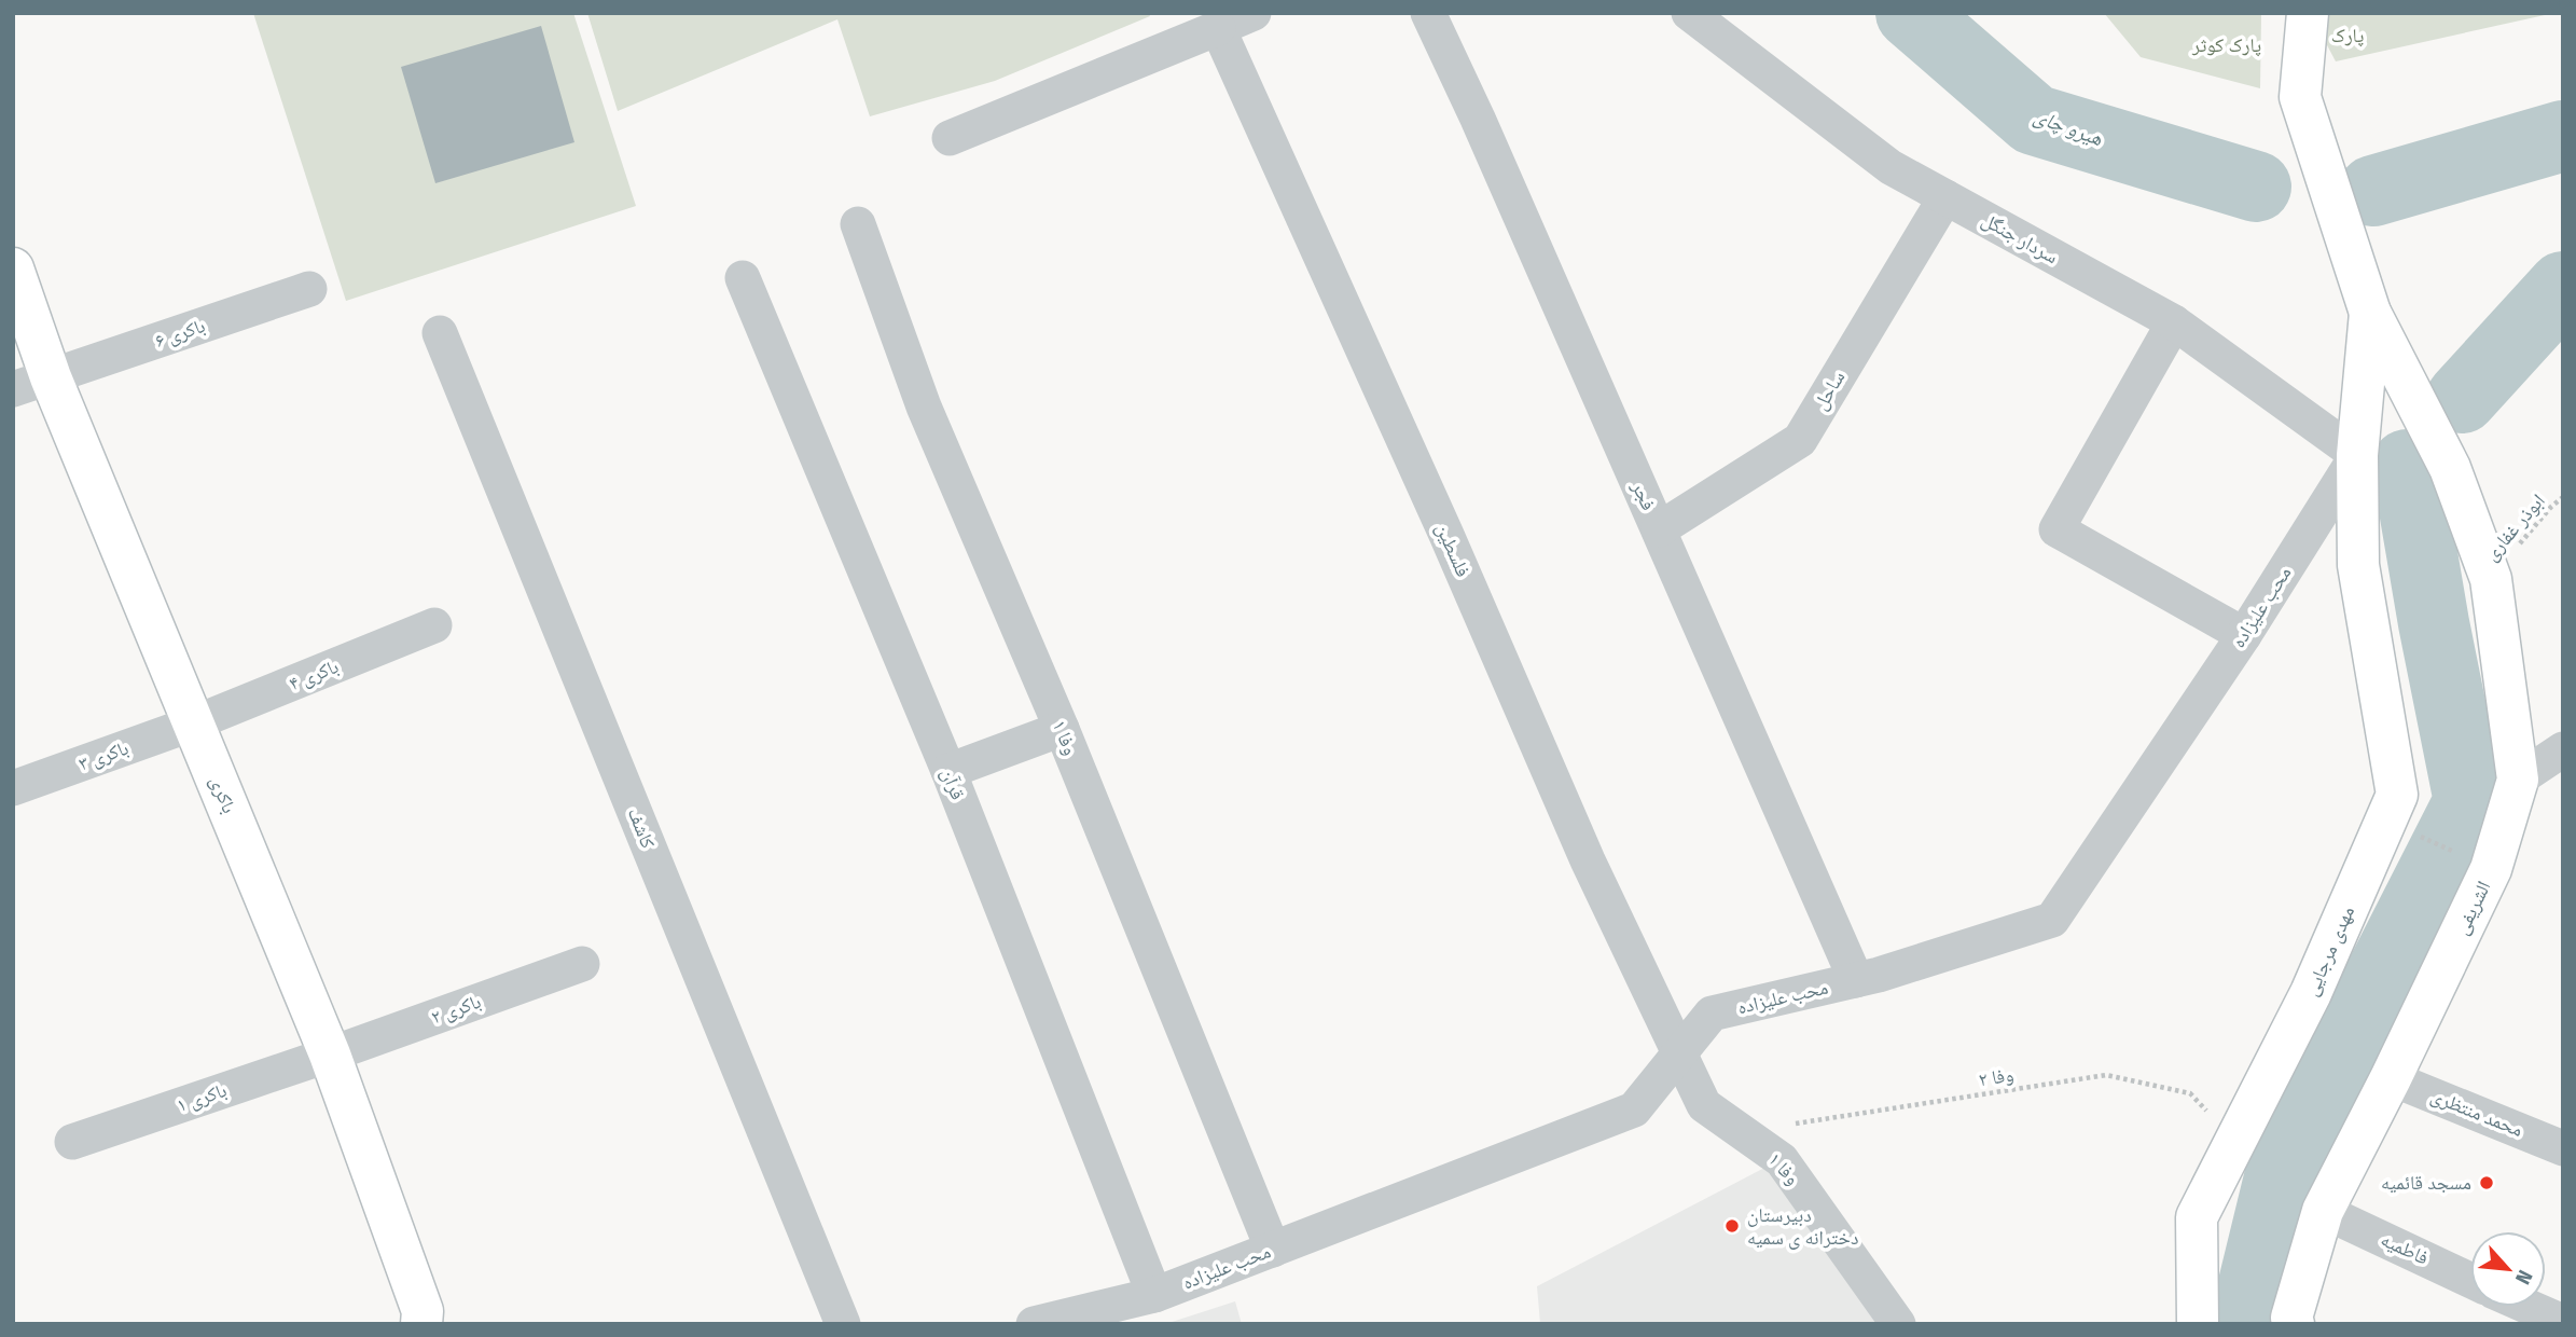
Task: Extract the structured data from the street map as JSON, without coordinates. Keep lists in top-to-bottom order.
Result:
{
  "streets": {
    "main road": ["باکری", "الشریفی", "مهدی مرجایی"],
    "street": [
      "سردار جنگل",
      "باکری ۶",
      "ساحل",
      "فجر",
      "فلسطین",
      "محب علیزاده",
      "باکری ۴",
      "وفا ۱",
      "باکری ۳",
      "قرآن",
      "کاشف",
      "باکری ۲",
      "باکری ۱",
      "محمد منتظری",
      "فاطمیه"
    ],
    "path": ["ابوذر غفاری", "وفا ۲"]
  },
  "crossings": [
    ["سردار جنگل", "ساحل"],
    ["سردار جنگل", "محب علیزاده"],
    ["سردار جنگل", "مهدی مرجایی"],
    ["باکری ۶", "باکری"],
    ["ساحل", "فجر"],
    ["فجر", "محب علیزاده"],
    ["ابوذر غفاری", "الشریفی"],
    ["فلسطین", "محب علیزاده"],
    ["فلسطین", "وفا ۱"],
    ["محب علیزاده", "وفا ۱"],
    ["محب علیزاده", "قرآن"],
    ["محب علیزاده", "مهدی مرجایی"],
    ["باکری ۴", "باکری ۳"],
    ["باکری ۴", "باکری"],
    ["وفا ۱", "وفا ۲"],
    ["باکری ۳", "باکری"],
    ["باکری", "باکری ۲"],
    ["باکری", "باکری ۱"],
    ["الشریفی", "مهدی مرجایی"],
    ["الشریفی", "محمد منتظری"],
    ["الشریفی", "فاطمیه"],
    ["مهدی مرجایی", "وفا ۲"],
    ["باکری ۲", "باکری ۱"]
  ],
  "water": ["هیرو چای"],
  "parks": ["پارک", "پارک کوثر"],
  "places": ["مسجد قائمیه", "دبیرستان دخترانه ی سمیه"],
  "north": "bottom right"
}
